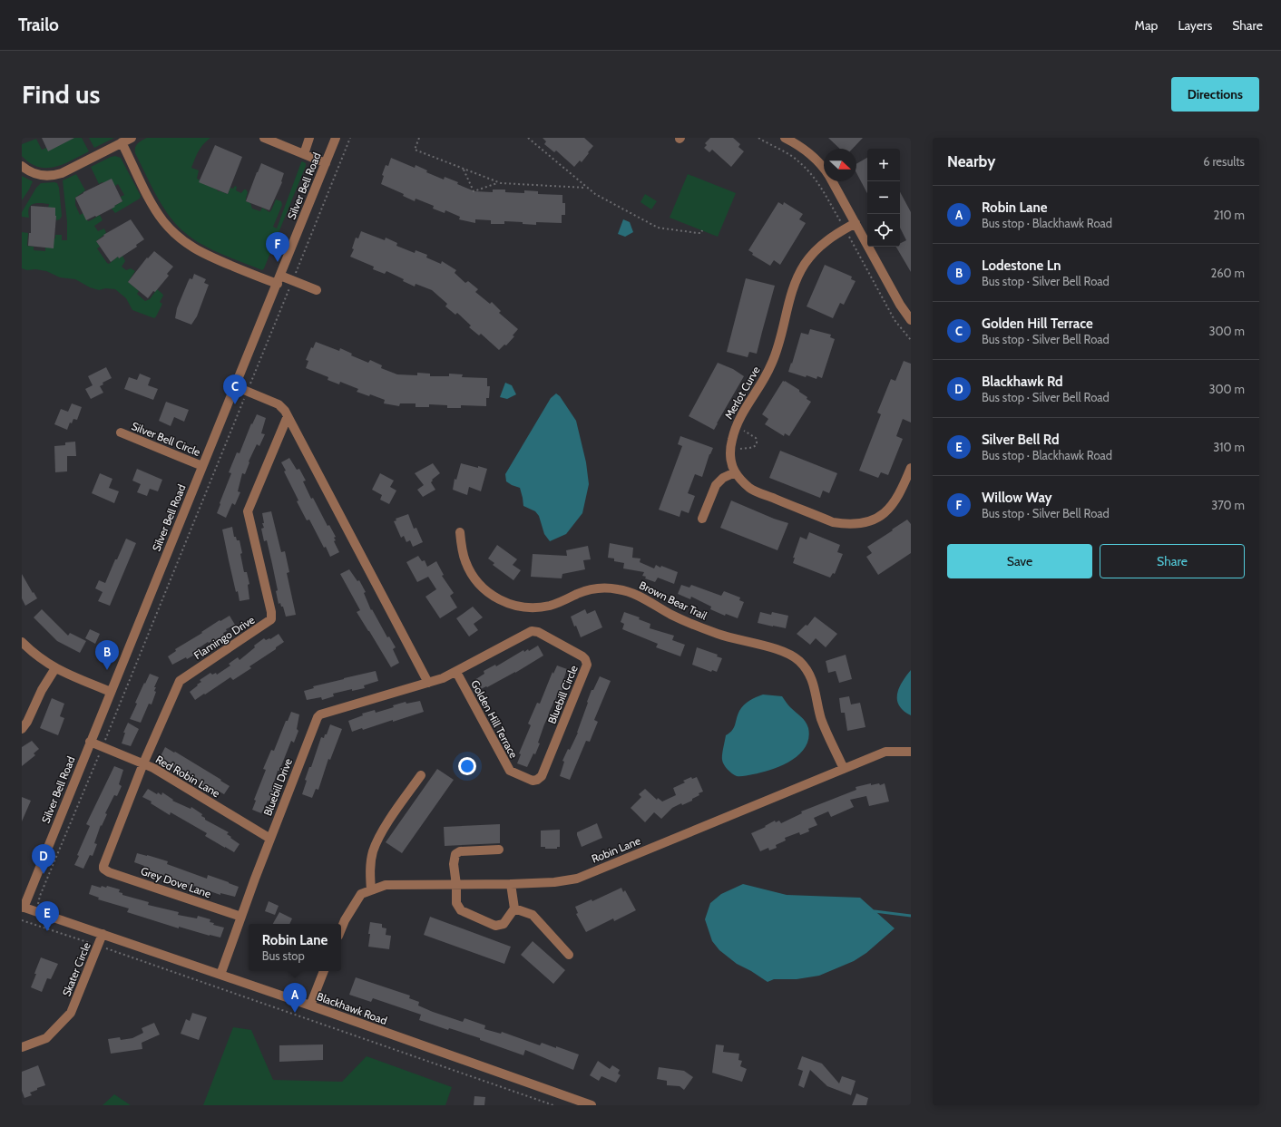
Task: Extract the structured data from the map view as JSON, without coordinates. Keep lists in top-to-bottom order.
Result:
{
  "streets": {
    "street": [
      "Silver Bell Road",
      "Merlot Curve",
      "Silver Bell Circle",
      "Brown Bear Trail",
      "Flamingo Drive",
      "Bluebill Circle",
      "Golden Hill Terrace",
      "Red Robin Lane",
      "Bluebill Drive",
      "Robin Lane",
      "Grey Dove Lane",
      "Skater Circle",
      "Blackhawk Road"
    ]
  },
  "crossings": [
    ["Silver Bell Road", "Silver Bell Circle"],
    ["Silver Bell Road", "Red Robin Lane"],
    ["Silver Bell Road", "Blackhawk Road"],
    ["Brown Bear Trail", "Robin Lane"],
    ["Flamingo Drive", "Red Robin Lane"],
    ["Flamingo Drive", "Grey Dove Lane"],
    ["Bluebill Circle", "Golden Hill Terrace"],
    ["Bluebill Circle", "Bluebill Drive"],
    ["Red Robin Lane", "Bluebill Drive"],
    ["Bluebill Drive", "Grey Dove Lane"],
    ["Bluebill Drive", "Blackhawk Road"],
    ["Skater Circle", "Blackhawk Road"]
  ],
  "north": "right",
  "page": {
    "header": "Trailo",
    "nav": ["Map", "Layers", "Share"],
    "buttons": [
      "Directions",
      ["Save", "Share"]
    ],
    "title": "Find us",
    "heading": ["Nearby", "6 results"],
    "map_buttons": ["+", "−"],
    "list": [
      {
        "mark": "A",
        "name": "Robin Lane",
        "note": "Bus stop · Blackhawk Road",
        "value": "210 m"
      },
      {
        "mark": "B",
        "name": "Lodestone Ln",
        "note": "Bus stop · Silver Bell Road",
        "value": "260 m"
      },
      {
        "mark": "C",
        "name": "Golden Hill Terrace",
        "note": "Bus stop · Silver Bell Road",
        "value": "300 m"
      },
      {
        "mark": "D",
        "name": "Blackhawk Rd",
        "note": "Bus stop · Silver Bell Road",
        "value": "300 m"
      },
      {
        "mark": "E",
        "name": "Silver Bell Rd",
        "note": "Bus stop · Blackhawk Road",
        "value": "310 m"
      },
      {
        "mark": "F",
        "name": "Willow Way",
        "note": "Bus stop · Silver Bell Road",
        "value": "370 m"
      }
    ],
    "pins": [
      "F",
      "C",
      "B",
      "D",
      "E",
      "A"
    ],
    "popup": ["Robin Lane", "Bus stop"]
  }
}
